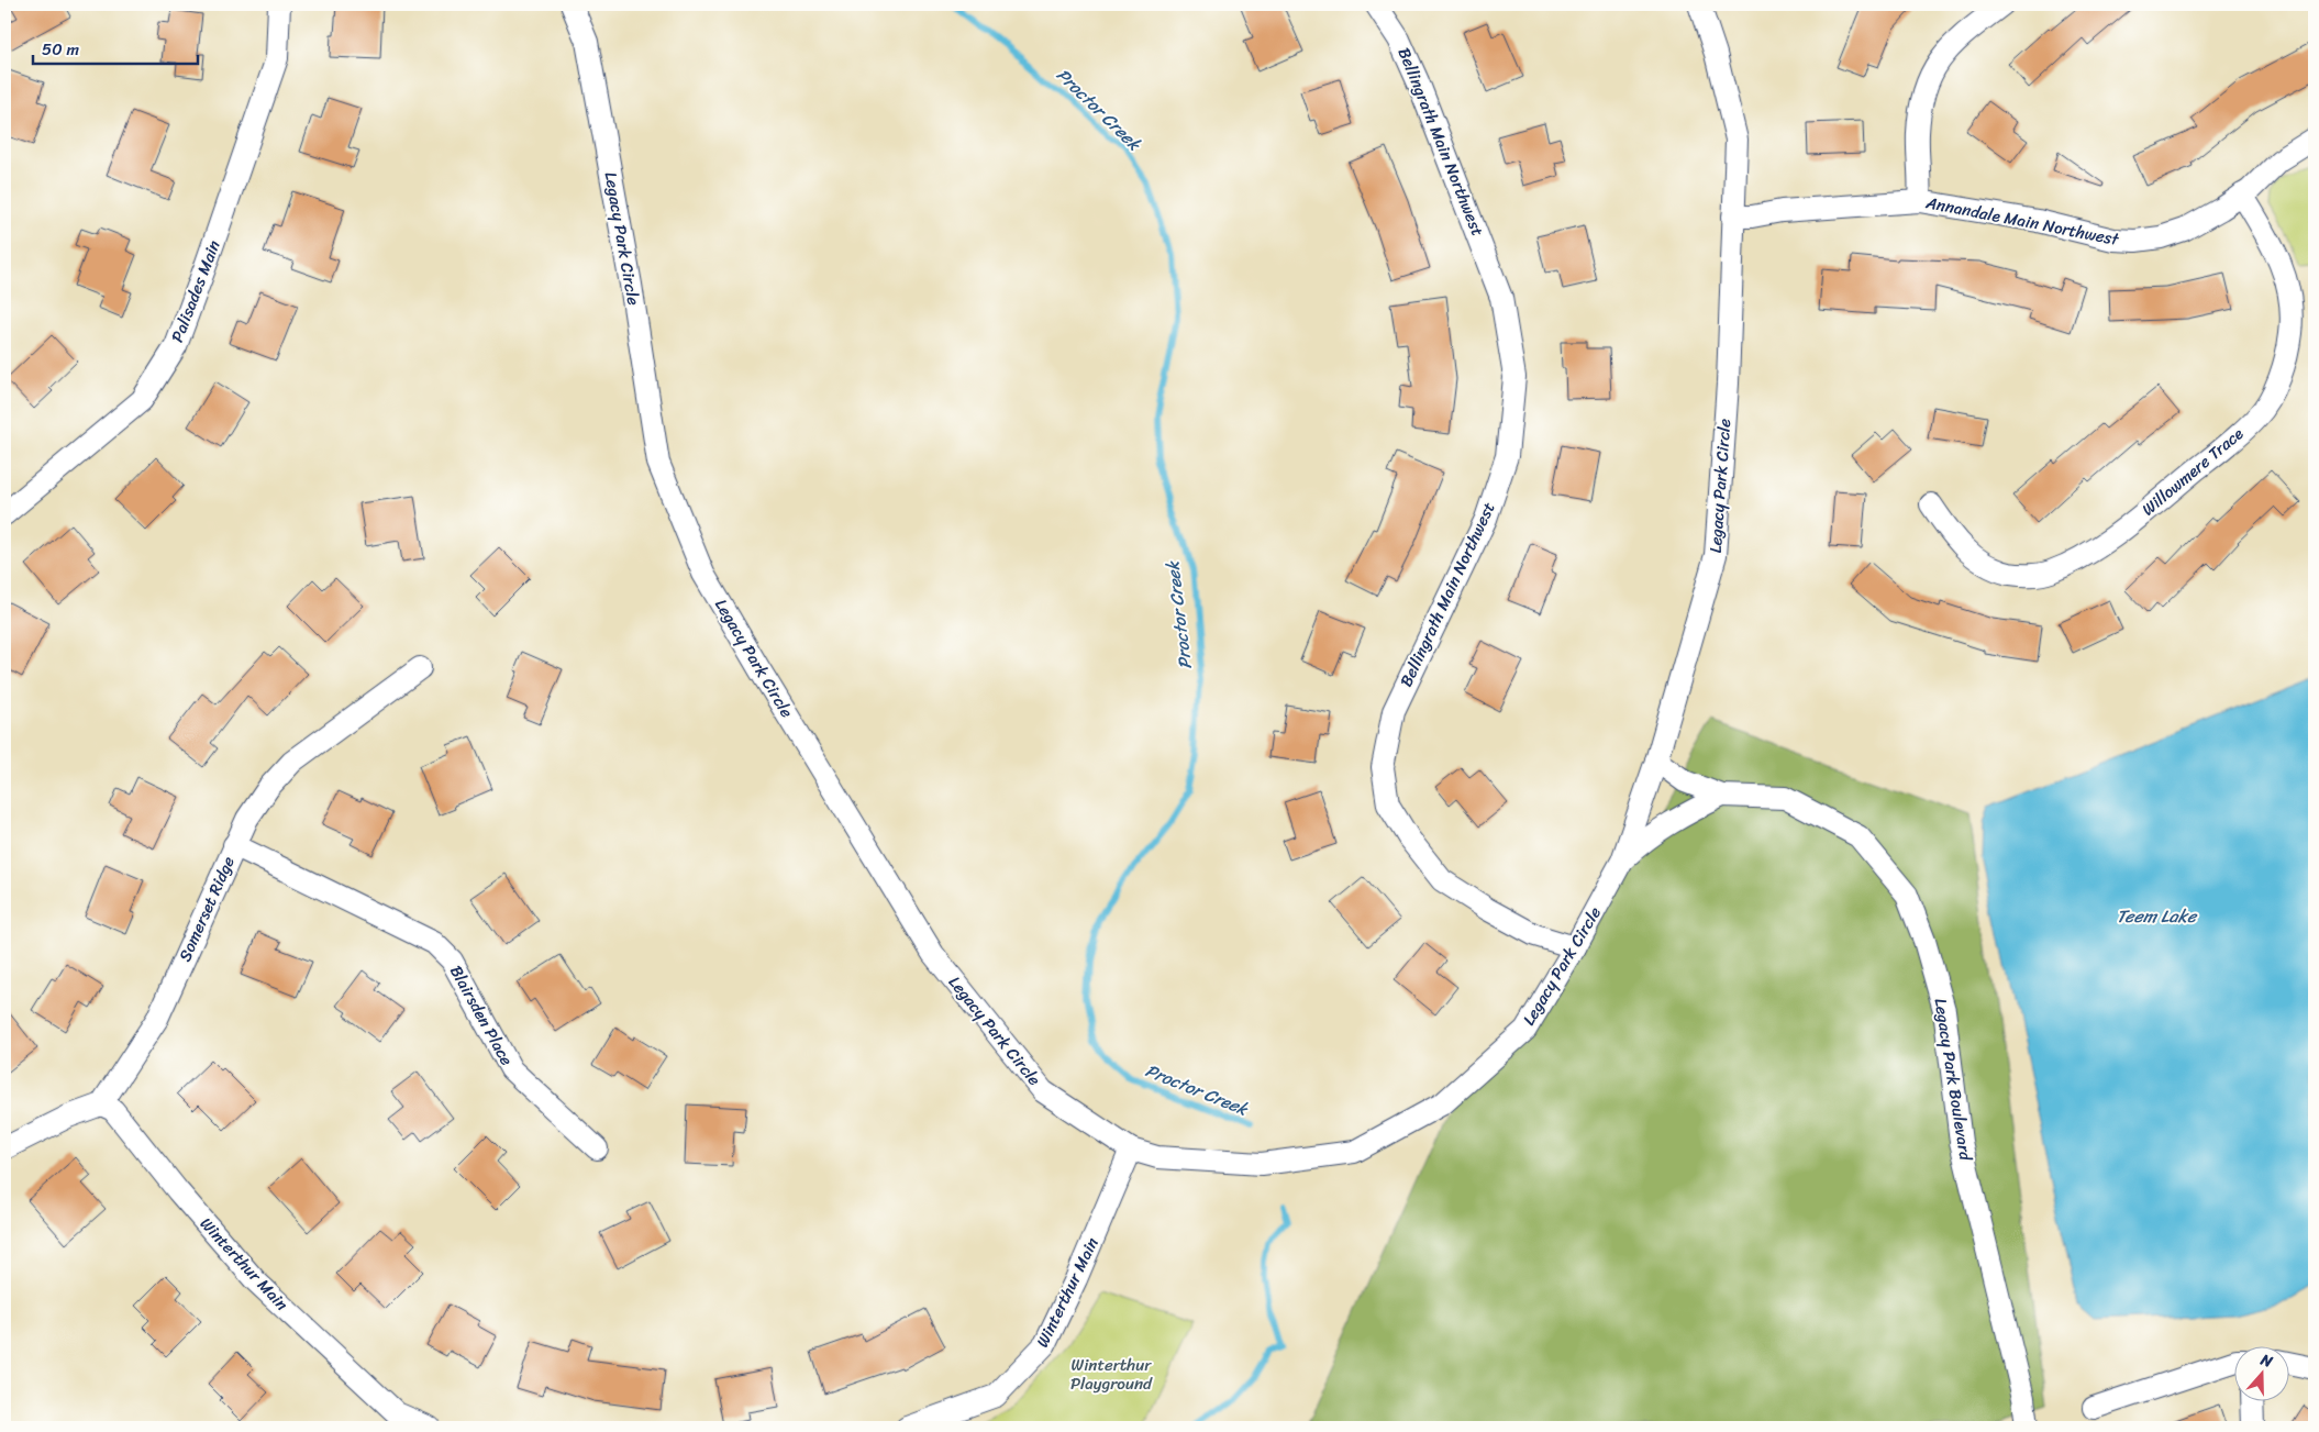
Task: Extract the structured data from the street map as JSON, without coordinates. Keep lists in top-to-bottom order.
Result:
{
  "streets": {
    "street": [
      "Bellingrath Main Northwest",
      "Annandale Main Northwest",
      "Legacy Park Circle",
      "Palisades Main",
      "Willowmere Trace",
      "Somerset Ridge",
      "Blairsden Place",
      "Legacy Park Boulevard",
      "Winterthur Main"
    ]
  },
  "crossings": [
    ["Bellingrath Main Northwest", "Legacy Park Circle"],
    ["Annandale Main Northwest", "Legacy Park Circle"],
    ["Annandale Main Northwest", "Willowmere Trace"],
    ["Legacy Park Circle", "Legacy Park Boulevard"],
    ["Legacy Park Circle", "Winterthur Main"],
    ["Somerset Ridge", "Blairsden Place"],
    ["Somerset Ridge", "Winterthur Main"]
  ],
  "water": ["Proctor Creek", "Teem Lake"],
  "parks": ["Winterthur Playground"],
  "scale_bar": "50 m",
  "north": "top"
}
